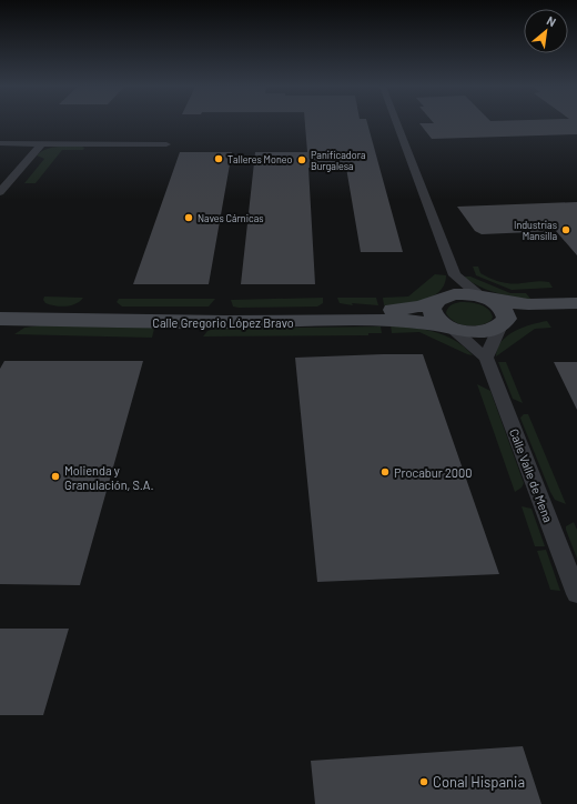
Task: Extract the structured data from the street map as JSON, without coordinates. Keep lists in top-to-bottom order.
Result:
{
  "streets": {
    "main road": ["Calle Gregorio López Bravo"],
    "street": ["Calle Valle de Mena"]
  },
  "crossings": [
    ["Calle Gregorio López Bravo", "Calle Valle de Mena"]
  ],
  "places": [
    "Talleres Moneo",
    "Panificadora Burgalesa",
    "Naves Cárnicas",
    "Industrias Mansilla",
    "Procabur 2000",
    "Molienda y Granulación, S.A.",
    "Conal Hispania"
  ],
  "north": "top right"
}
